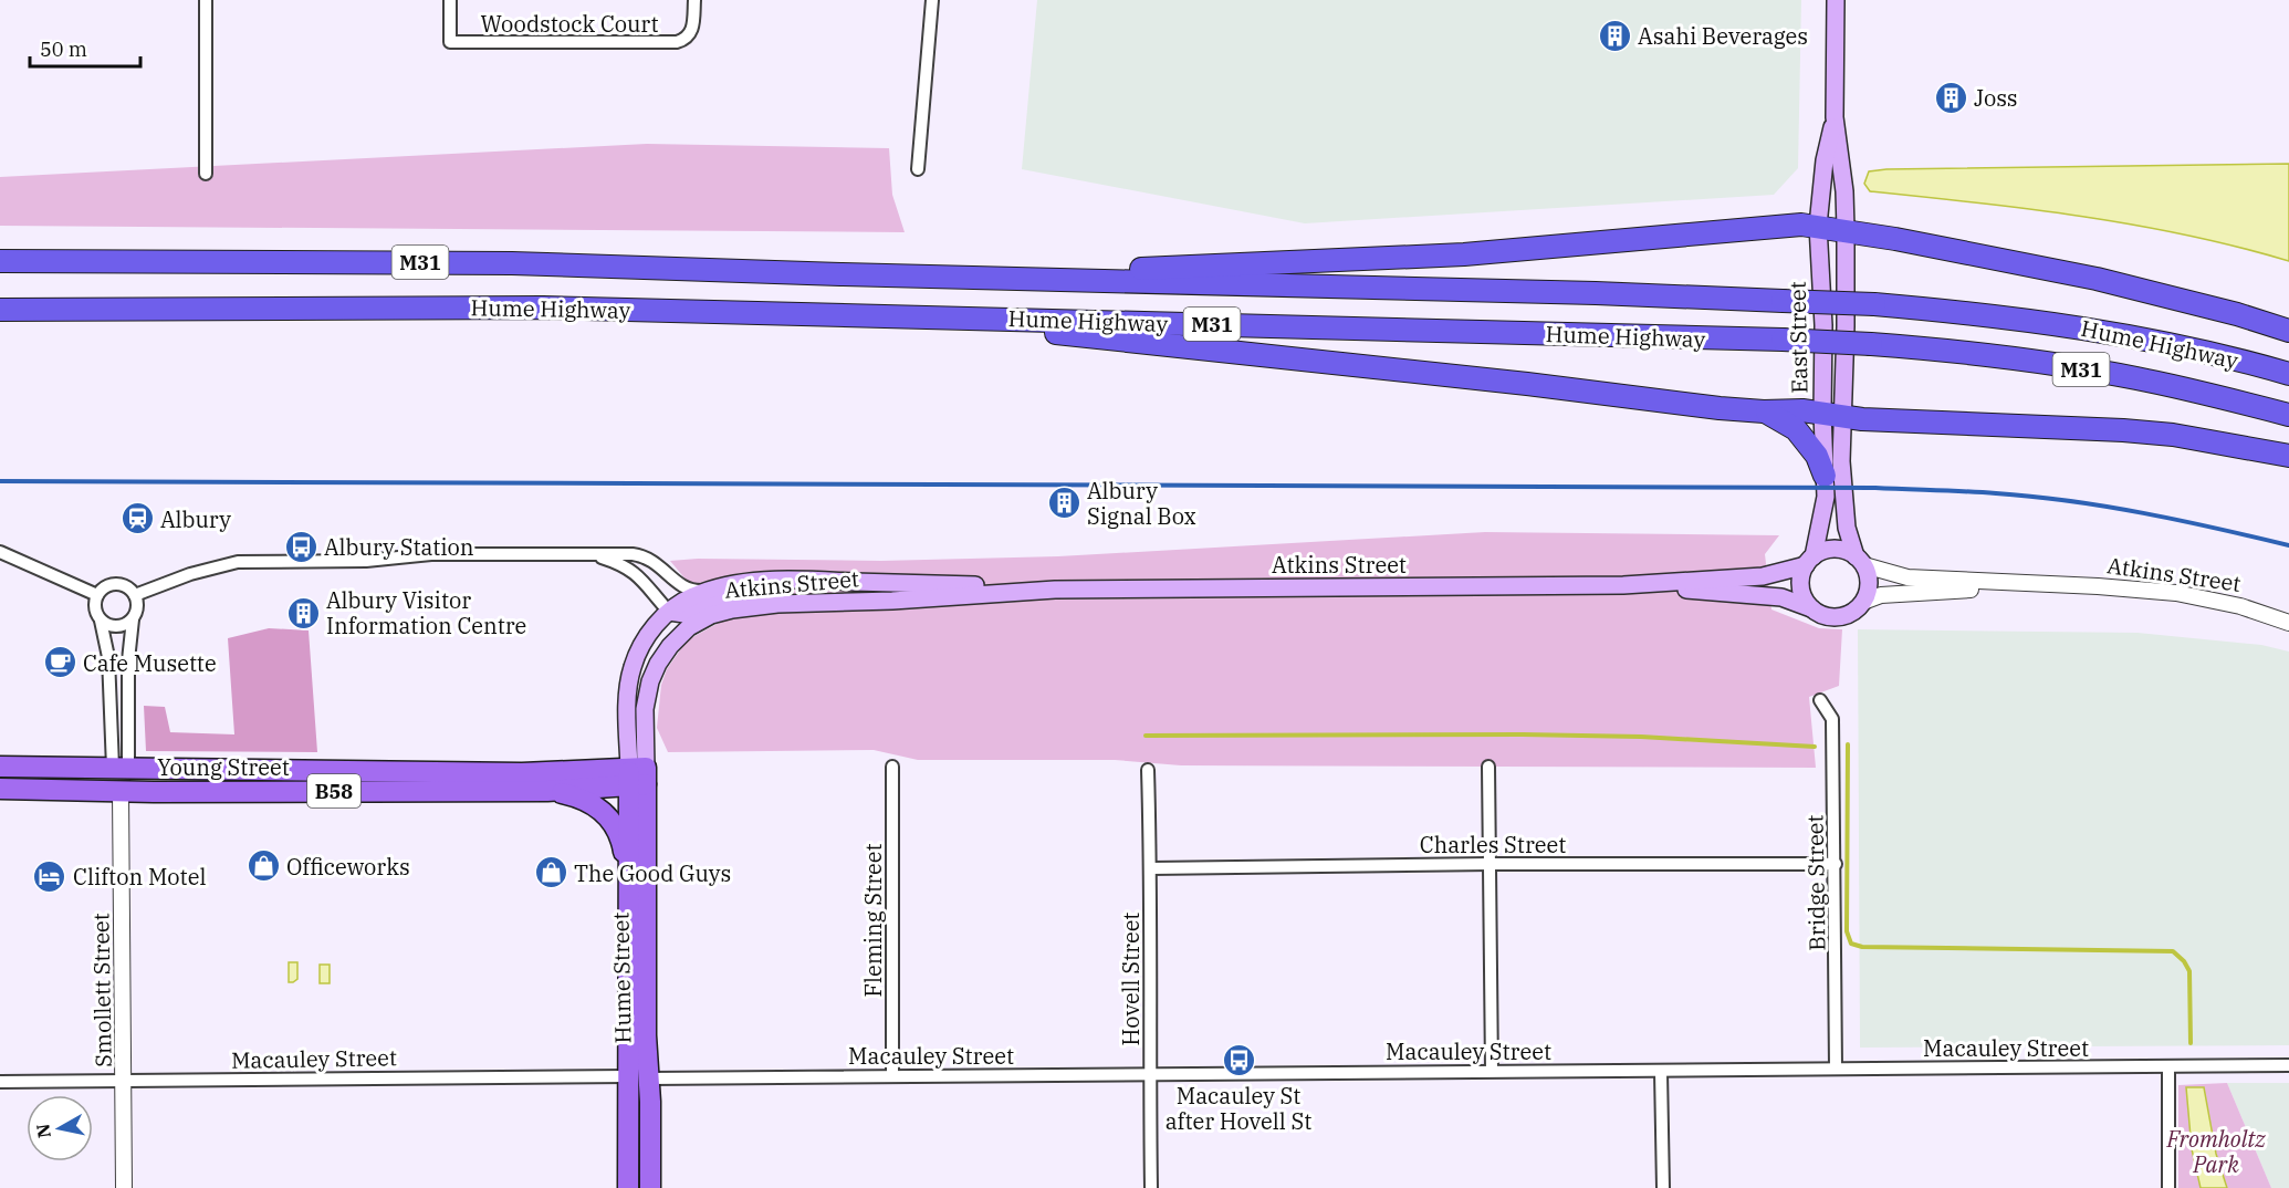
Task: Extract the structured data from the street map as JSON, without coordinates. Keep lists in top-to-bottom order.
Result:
{
  "streets": {
    "highway": ["M31", "Hume Highway"],
    "main road": [
      "East Street",
      "Atkins Street",
      "Young Street",
      "B58",
      "Hume Street"
    ],
    "street": [
      "Woodstock Court",
      "Charles Street",
      "Bridge Street",
      "Fleming Street",
      "Hovell Street",
      "Smollett Street",
      "Macauley Street"
    ]
  },
  "crossings": [
    ["East Street", "Atkins Street"],
    ["Atkins Street", "Young Street"],
    ["Atkins Street", "Hume Street"],
    ["Young Street", "B58"],
    ["Young Street", "Hume Street"],
    ["Young Street", "Smollett Street"],
    ["B58", "Hume Street"],
    ["Charles Street", "Bridge Street"],
    ["Charles Street", "Hovell Street"],
    ["Bridge Street", "Macauley Street"],
    ["Fleming Street", "Macauley Street"],
    ["Hume Street", "Macauley Street"],
    ["Hovell Street", "Macauley Street"],
    ["Smollett Street", "Macauley Street"]
  ],
  "parks": ["Fromholtz Park"],
  "places": {
    "building": [
      "Asahi Beverages",
      "Joss",
      "Albury Signal Box",
      "Albury Visitor Information Centre"
    ],
    "station": ["Albury"],
    "bus stop": ["Albury Station", "Macauley St after Hovell St"],
    "cafe": ["Cafe Musette"],
    "shop": ["Officeworks", "The Good Guys"],
    "hotel": ["Clifton Motel"]
  },
  "scale_bar": "50 m",
  "north": "left"
}
